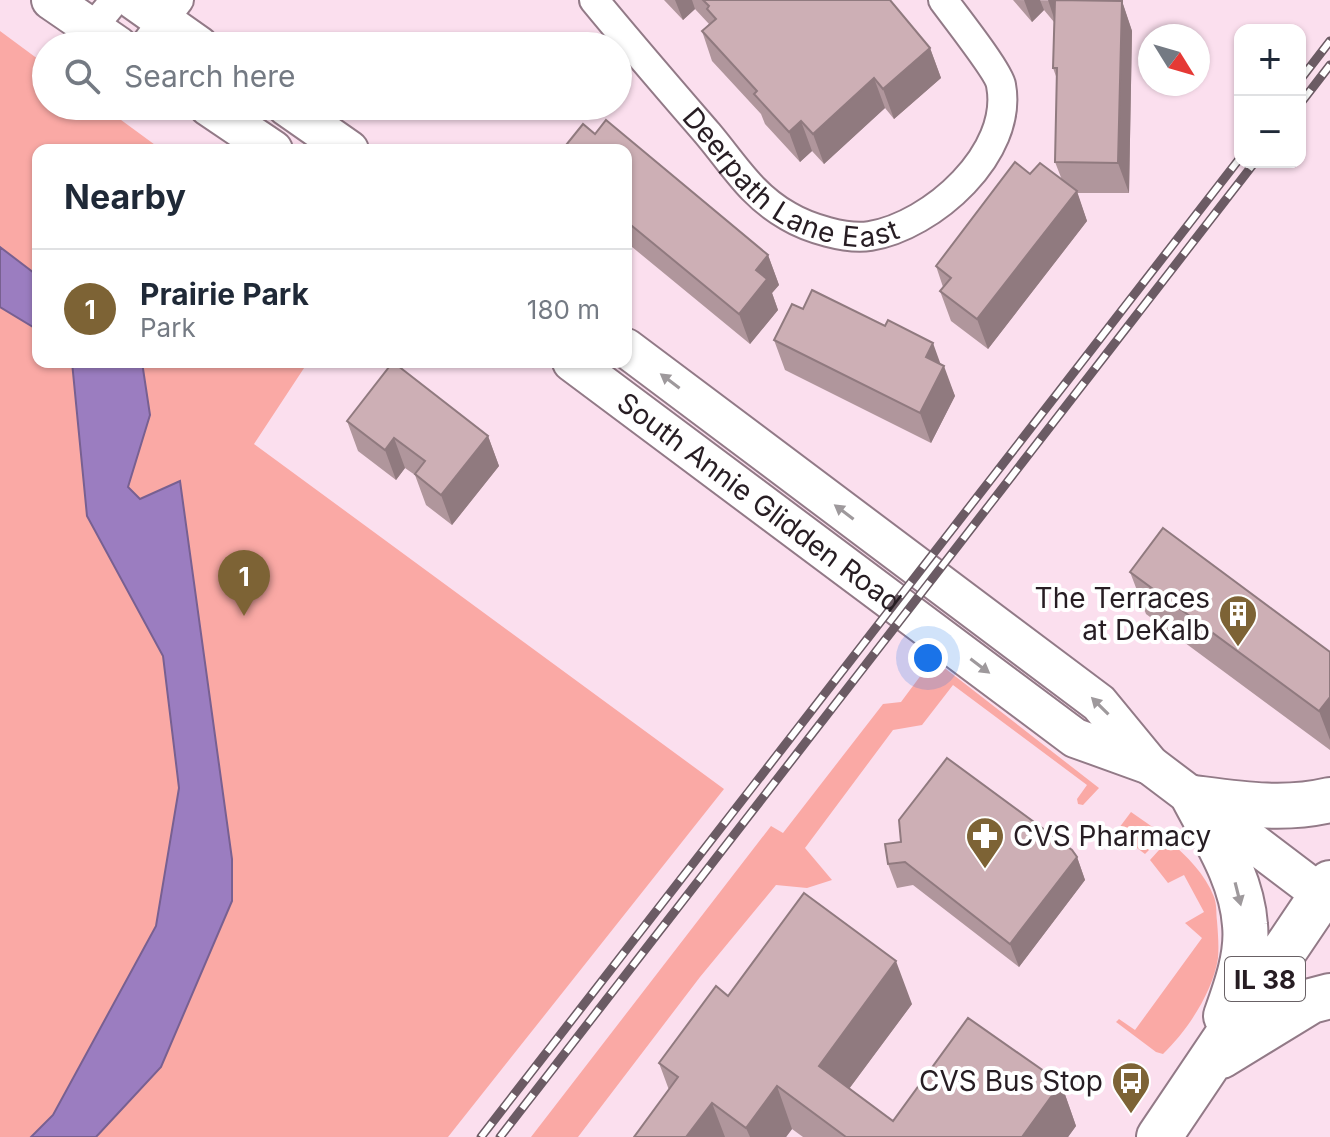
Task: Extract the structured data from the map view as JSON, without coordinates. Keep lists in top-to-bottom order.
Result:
{
  "streets": {
    "main road": ["South Annie Glidden Road", "IL 38"],
    "street": ["Deerpath Lane East"]
  },
  "crossings": [
    ["South Annie Glidden Road", "IL 38"]
  ],
  "places": {
    "building": ["The Terraces at DeKalb"],
    "pharmacy": ["CVS Pharmacy"],
    "bus stop": ["CVS Bus Stop"]
  },
  "north": "bottom right",
  "page": {
    "map_buttons": ["+", "−"],
    "search": "Search here",
    "heading": "Nearby",
    "list": [
      {
        "mark": "1",
        "name": "Prairie Park",
        "note": "Park",
        "value": "180 m"
      }
    ],
    "pins": "1"
  }
}
